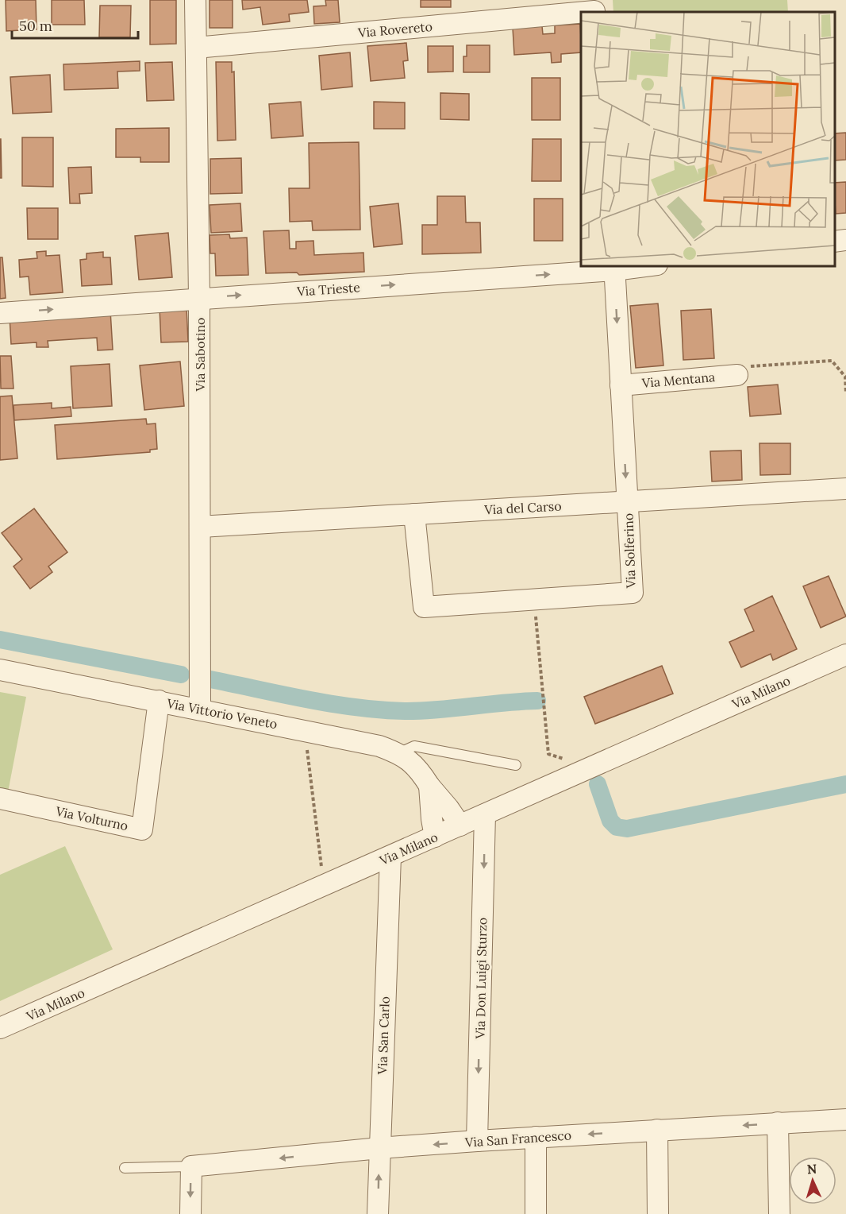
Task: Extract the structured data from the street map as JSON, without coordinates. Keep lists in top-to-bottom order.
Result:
{
  "streets": {
    "street": [
      "Via Rovereto",
      "Via Trieste",
      "Via Sabotino",
      "Via Mentana",
      "Via del Carso",
      "Via Solferino",
      "Via Milano",
      "Via Vittorio Veneto",
      "Via Volturno",
      "Via Don Luigi Sturzo",
      "Via San Carlo",
      "Via San Francesco"
    ]
  },
  "crossings": [
    ["Via Rovereto", "Via Sabotino"],
    ["Via Trieste", "Via Sabotino"],
    ["Via Trieste", "Via Solferino"],
    ["Via Sabotino", "Via del Carso"],
    ["Via Sabotino", "Via Vittorio Veneto"],
    ["Via Mentana", "Via Solferino"],
    ["Via del Carso", "Via Solferino"],
    ["Via Milano", "Via Vittorio Veneto"],
    ["Via Milano", "Via Don Luigi Sturzo"],
    ["Via Milano", "Via San Carlo"],
    ["Via Vittorio Veneto", "Via Volturno"],
    ["Via Don Luigi Sturzo", "Via San Francesco"],
    ["Via San Carlo", "Via San Francesco"]
  ],
  "one_way": [
    "Via Trieste",
    "Via Solferino",
    "Via Don Luigi Sturzo",
    "Via San Francesco"
  ],
  "scale_bar": "50 m",
  "north": "top"
}
